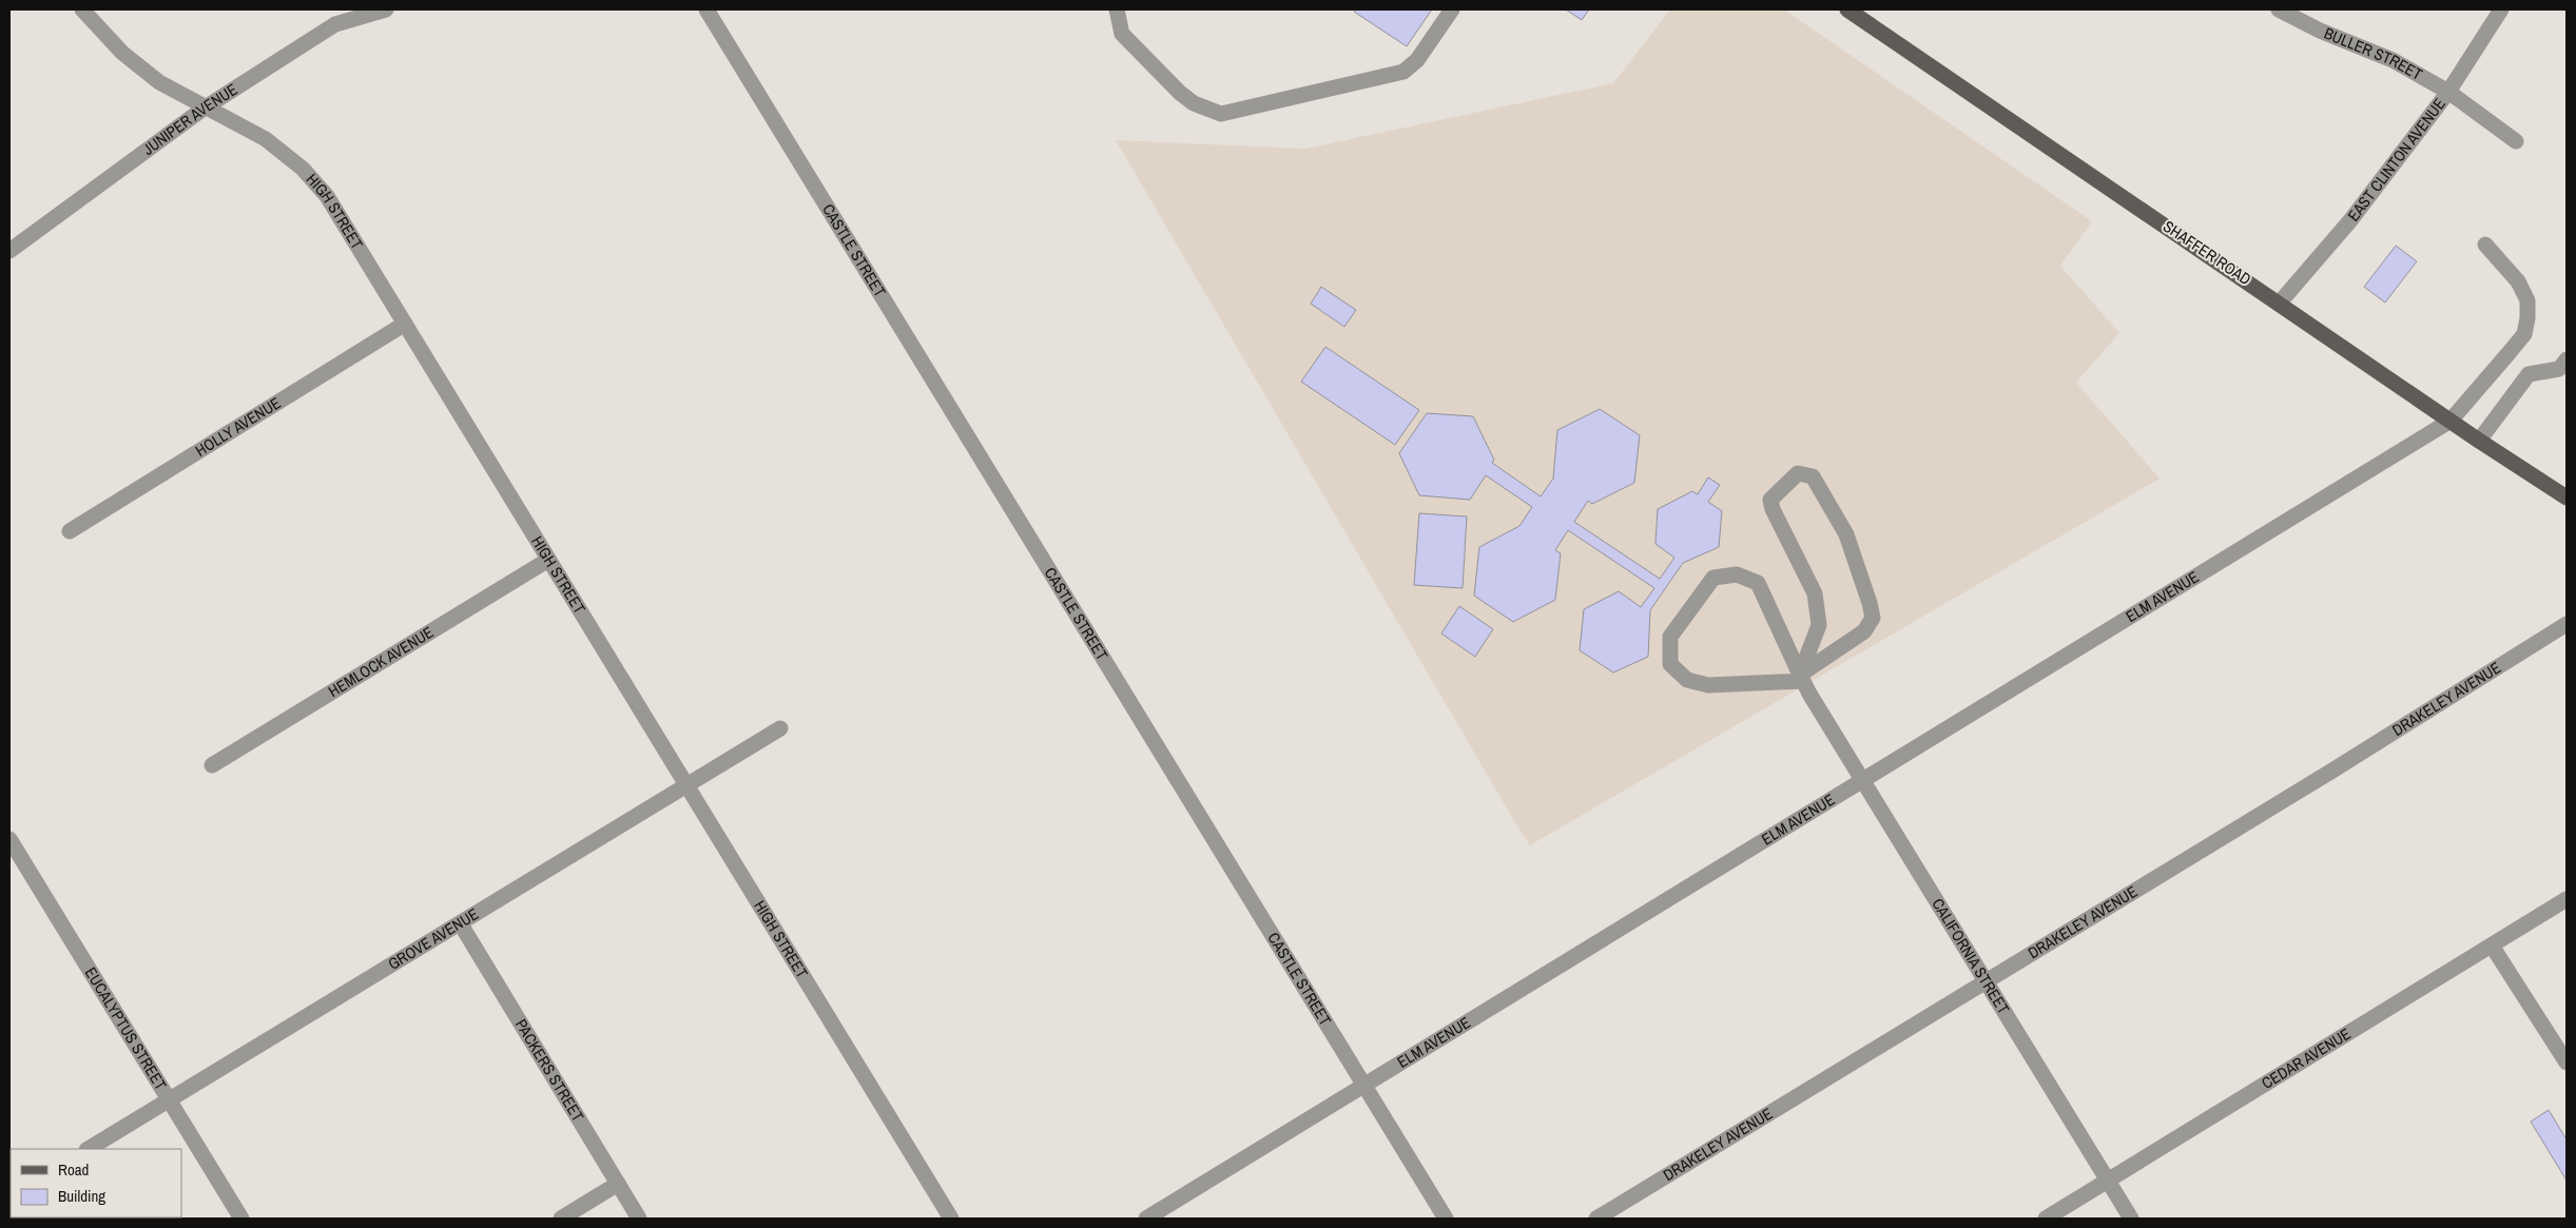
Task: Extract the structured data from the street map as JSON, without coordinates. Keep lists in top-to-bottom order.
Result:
{
  "streets": {
    "main road": ["SHAFFER ROAD"],
    "street": [
      "BULLER STREET",
      "JUNIPER AVENUE",
      "EAST CLINTON AVENUE",
      "HIGH STREET",
      "CASTLE STREET",
      "HOLLY AVENUE",
      "ELM AVENUE",
      "HEMLOCK AVENUE",
      "DRAKELEY AVENUE",
      "GROVE AVENUE",
      "CALIFORNIA STREET",
      "EUCALYPTUS STREET",
      "CEDAR AVENUE",
      "PACKERS STREET"
    ]
  },
  "crossings": [
    ["BULLER STREET", "EAST CLINTON AVENUE"],
    ["JUNIPER AVENUE", "HIGH STREET"],
    ["EAST CLINTON AVENUE", "SHAFFER ROAD"],
    ["HIGH STREET", "HOLLY AVENUE"],
    ["HIGH STREET", "HEMLOCK AVENUE"],
    ["HIGH STREET", "GROVE AVENUE"],
    ["CASTLE STREET", "ELM AVENUE"],
    ["SHAFFER ROAD", "ELM AVENUE"],
    ["ELM AVENUE", "CALIFORNIA STREET"],
    ["DRAKELEY AVENUE", "CALIFORNIA STREET"],
    ["GROVE AVENUE", "EUCALYPTUS STREET"],
    ["GROVE AVENUE", "PACKERS STREET"],
    ["CALIFORNIA STREET", "CEDAR AVENUE"]
  ],
  "legend": ["Road", "Building"]
}
